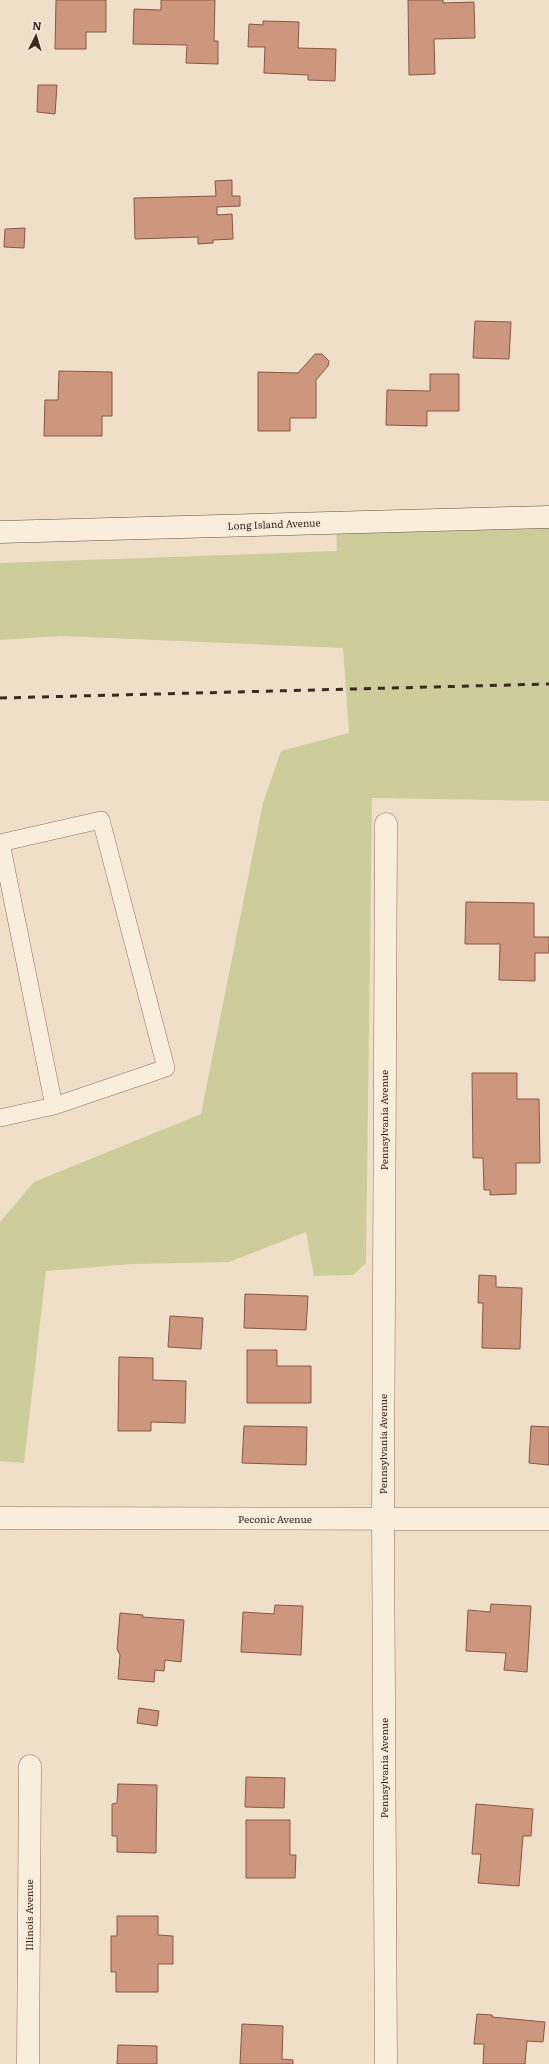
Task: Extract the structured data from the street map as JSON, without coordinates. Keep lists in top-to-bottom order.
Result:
{
  "streets": {
    "street": [
      "Long Island Avenue",
      "Pennsylvania Avenue",
      "Peconic Avenue",
      "Illinois Avenue"
    ]
  },
  "crossings": [
    ["Pennsylvania Avenue", "Peconic Avenue"]
  ],
  "north": "top"
}
